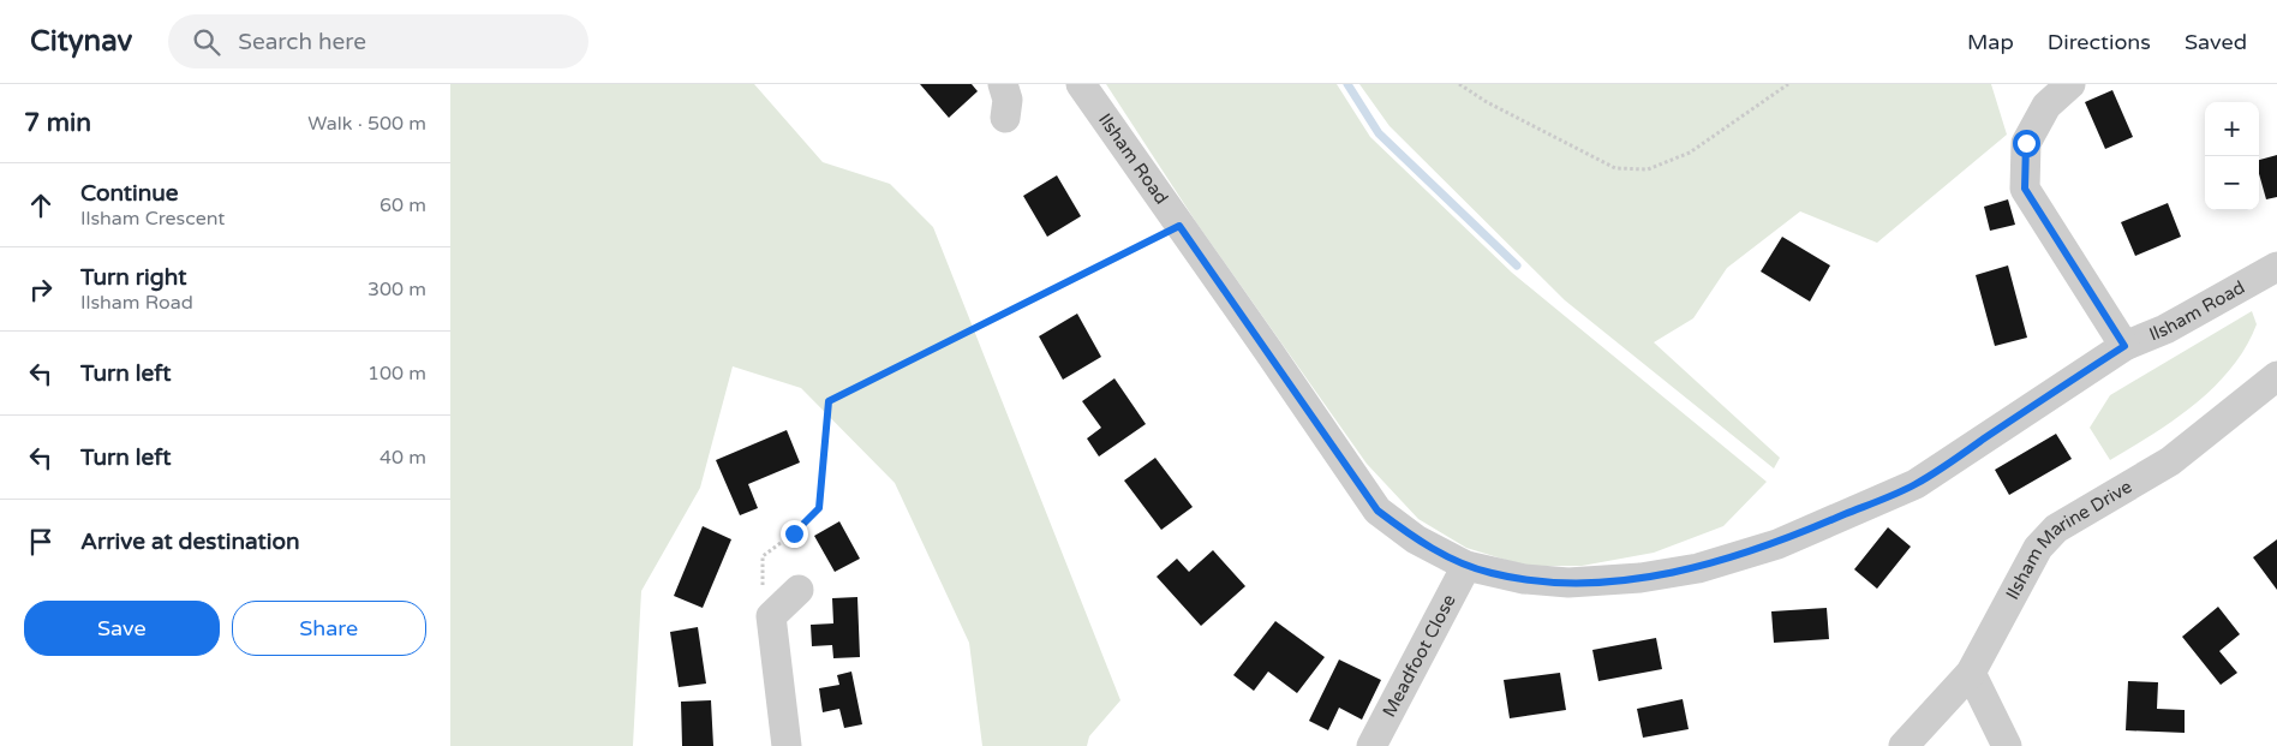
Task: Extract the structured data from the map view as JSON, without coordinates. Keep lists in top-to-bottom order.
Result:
{
  "streets": {
    "street": ["Ilsham Road", "Ilsham Marine Drive", "Meadfoot Close"]
  },
  "crossings": [
    ["Ilsham Road", "Meadfoot Close"]
  ],
  "page": {
    "header": "Citynav",
    "search": "Search here",
    "nav": ["Map", "Directions", "Saved"],
    "heading": ["7 min", "Walk · 500 m"],
    "map_buttons": ["+", "−"],
    "list": [
      ["Continue", "Ilsham Crescent", "60 m"],
      ["Turn right", "Ilsham Road", "300 m"],
      ["Turn left", "100 m"],
      ["Turn left", "40 m"],
      "Arrive at destination"
    ],
    "buttons": ["Save", "Share"]
  }
}
